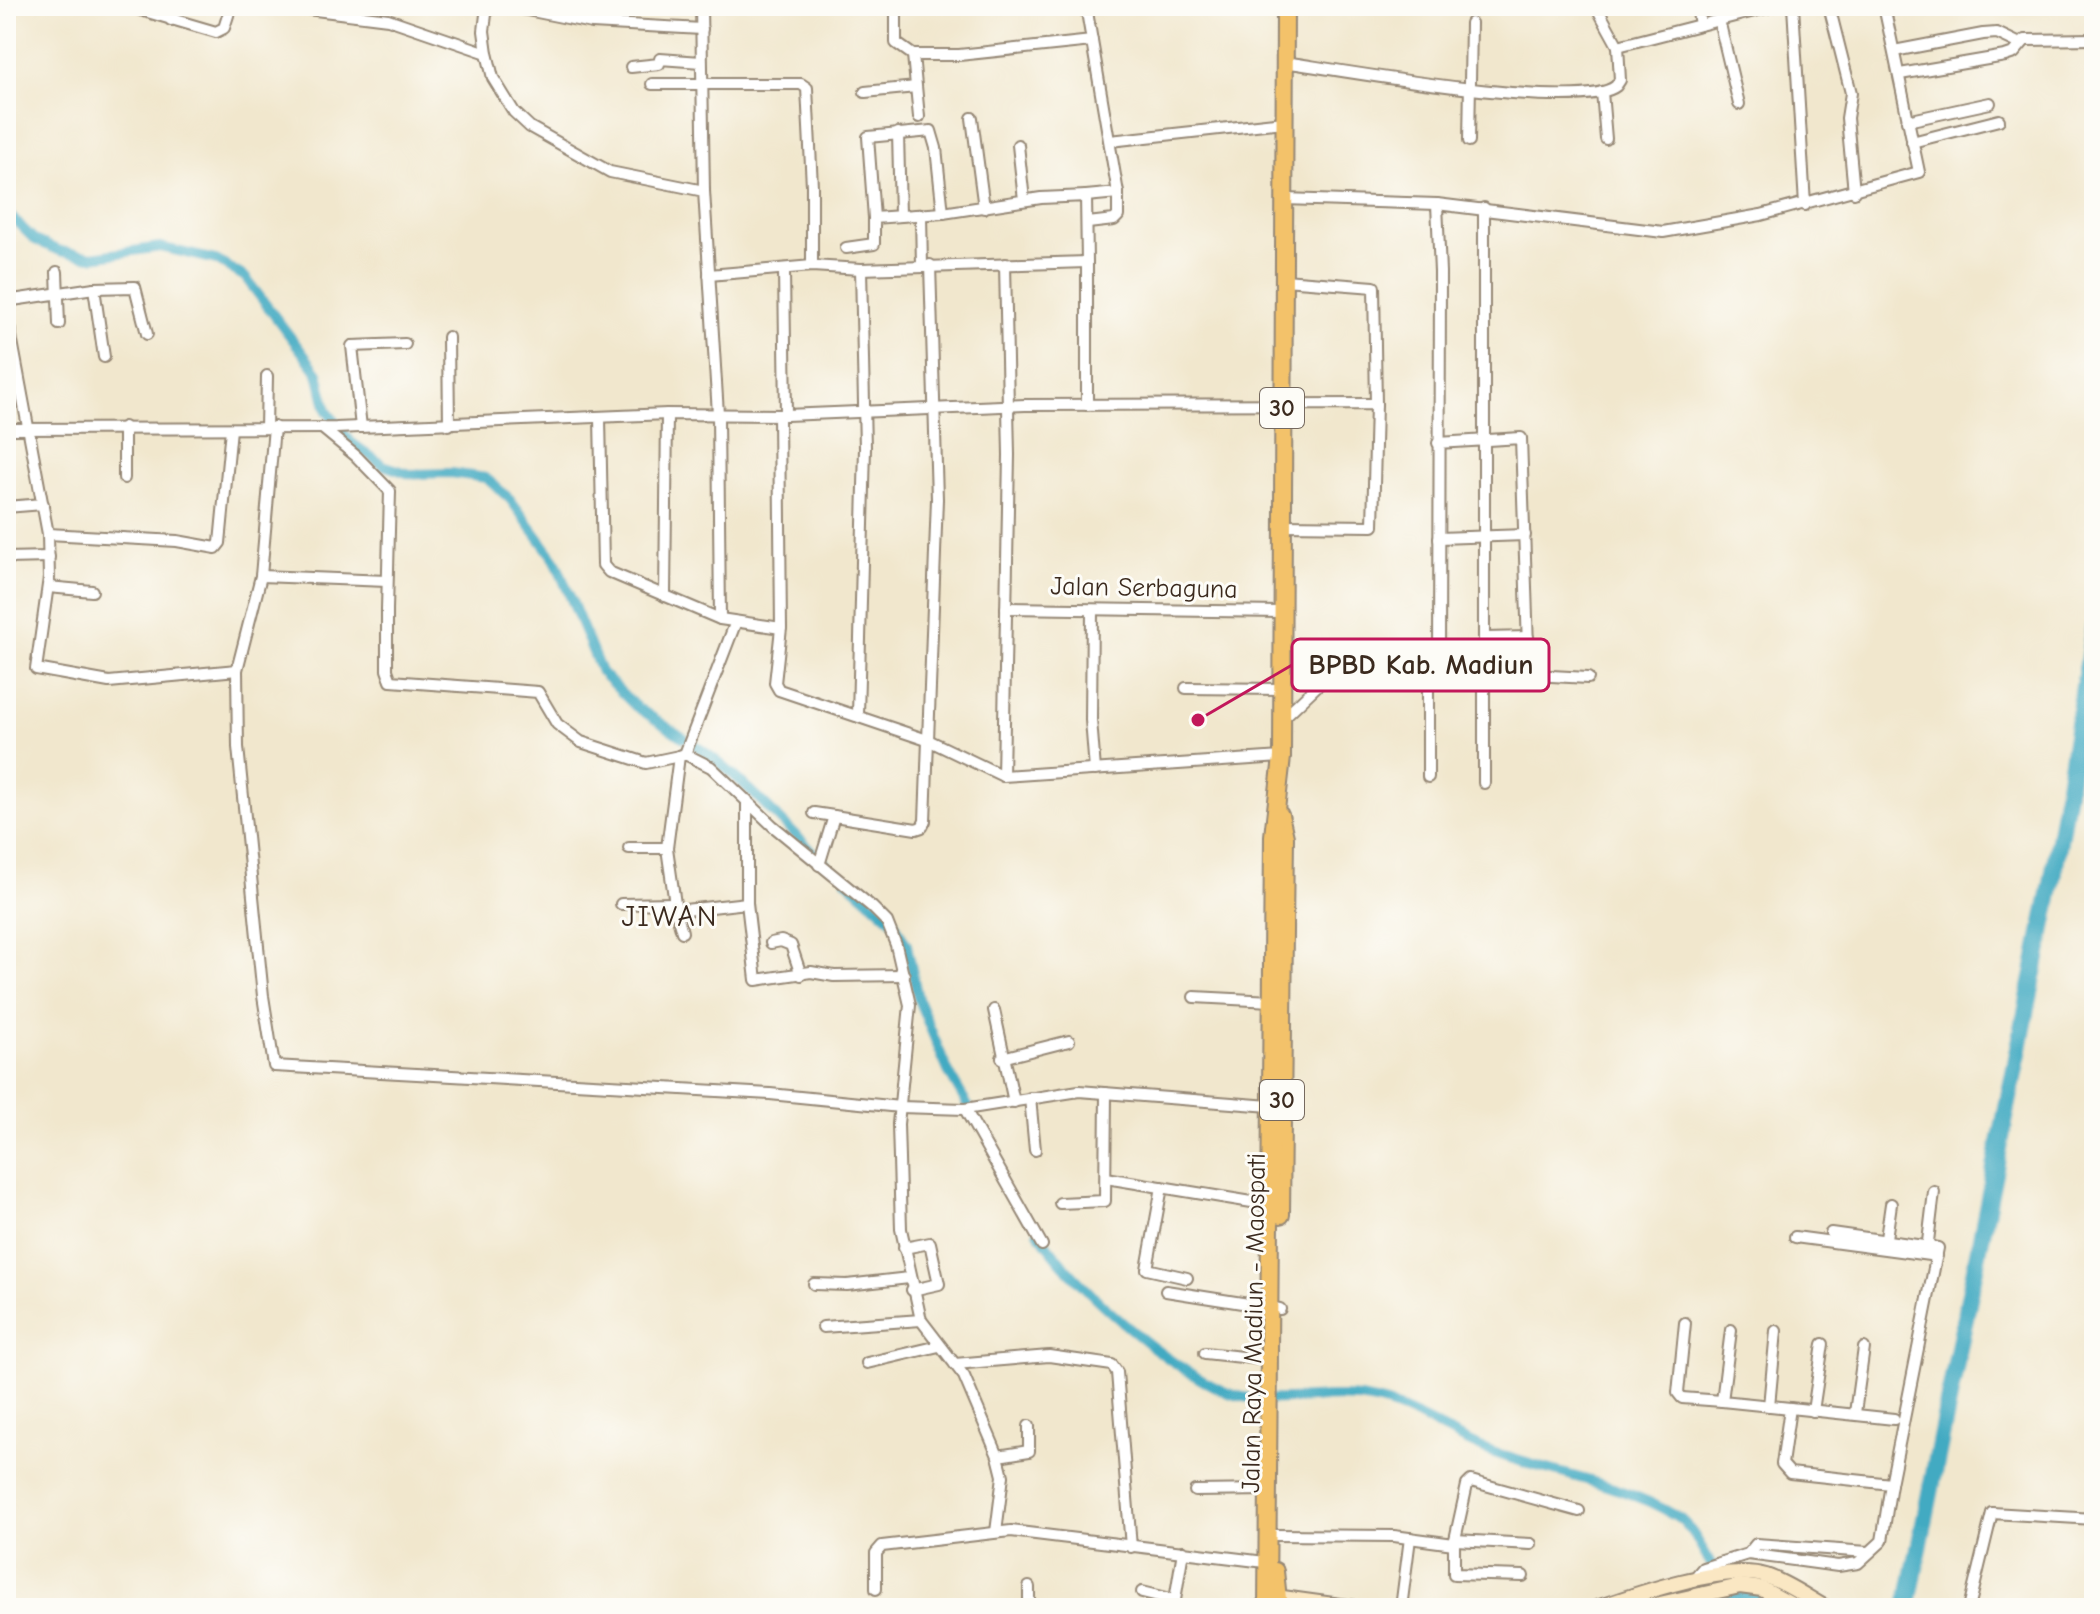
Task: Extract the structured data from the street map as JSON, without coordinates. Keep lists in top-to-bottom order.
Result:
{
  "streets": {
    "highway": ["30", "Jalan Raya Madiun - Maospati"],
    "street": ["Jalan Serbaguna"]
  },
  "crossings": [
    ["Jalan Serbaguna", "Jalan Raya Madiun - Maospati"]
  ],
  "districts": ["JIWAN"],
  "places": ["BPBD Kab. Madiun"]
}
